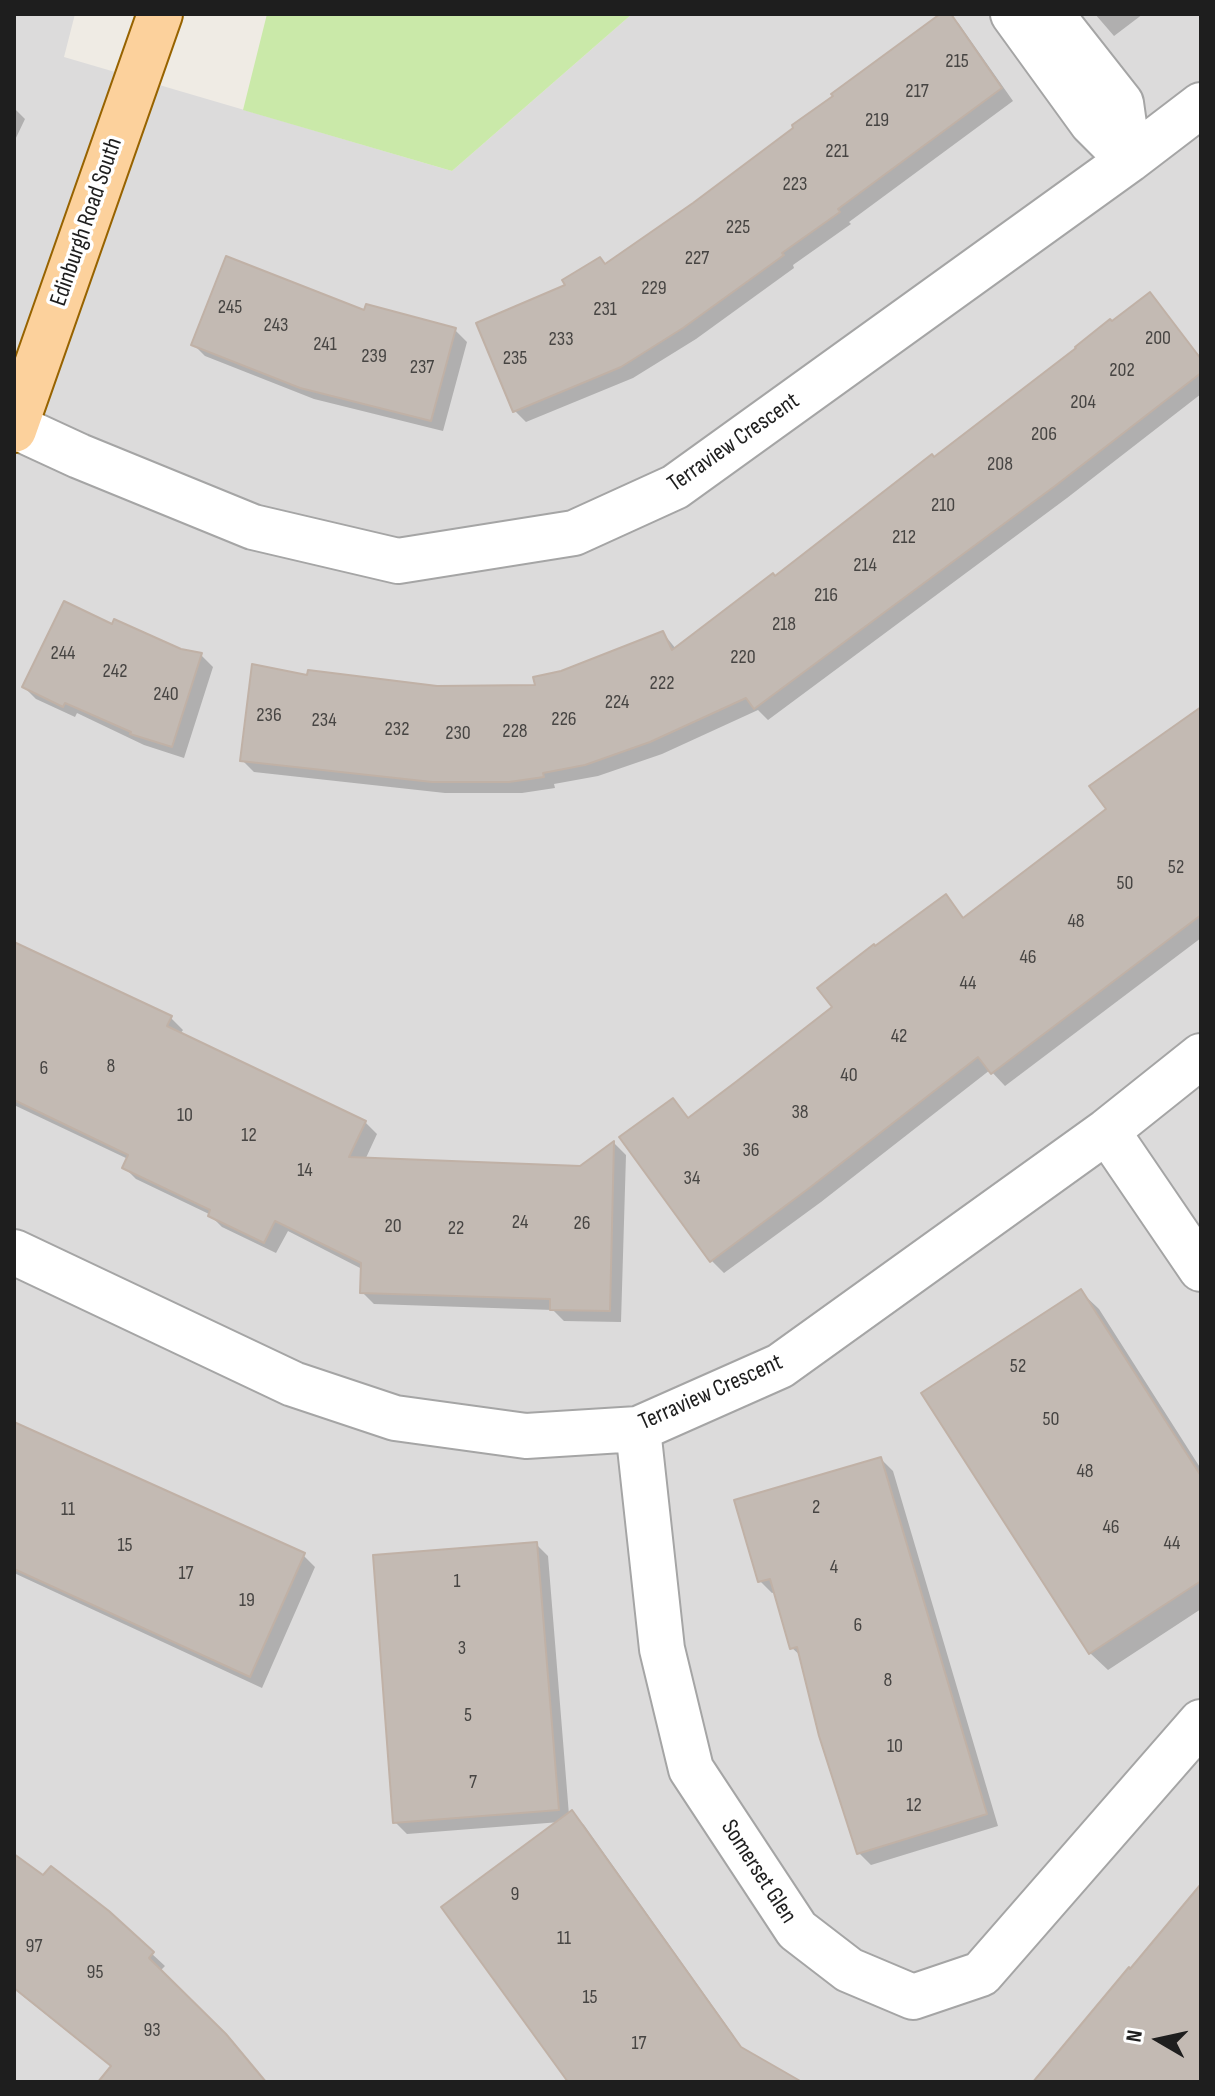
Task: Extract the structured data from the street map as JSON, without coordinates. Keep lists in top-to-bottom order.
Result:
{
  "streets": {
    "main road": ["Edinburgh Road South"],
    "street": ["Terraview Crescent", "Somerset Glen"]
  },
  "crossings": [
    ["Edinburgh Road South", "Terraview Crescent"],
    ["Terraview Crescent", "Somerset Glen"]
  ],
  "house_numbers": [
    "215",
    "217",
    "219",
    "221",
    "223",
    "225",
    "227",
    "229",
    "245",
    "231",
    "243",
    "200",
    "233",
    "241",
    "239",
    "235",
    "237",
    "202",
    "204",
    "206",
    "208",
    "210",
    "212",
    "214",
    "216",
    "218",
    "244",
    "220",
    "242",
    "222",
    "240",
    "224",
    "236",
    "226",
    "234",
    "232",
    "228",
    "230",
    "52",
    "50",
    "48",
    "46",
    "44",
    "42",
    "8",
    "6",
    "40",
    "38",
    "10",
    "12",
    "36",
    "14",
    "34",
    "24",
    "26",
    "20",
    "22",
    "52",
    "50",
    "48",
    "2",
    "11",
    "46",
    "44",
    "15",
    "4",
    "17",
    "1",
    "19",
    "6",
    "3",
    "8",
    "5",
    "10",
    "7",
    "12",
    "9",
    "11",
    "97",
    "95",
    "15",
    "93",
    "17"
  ],
  "north": "left"
}
